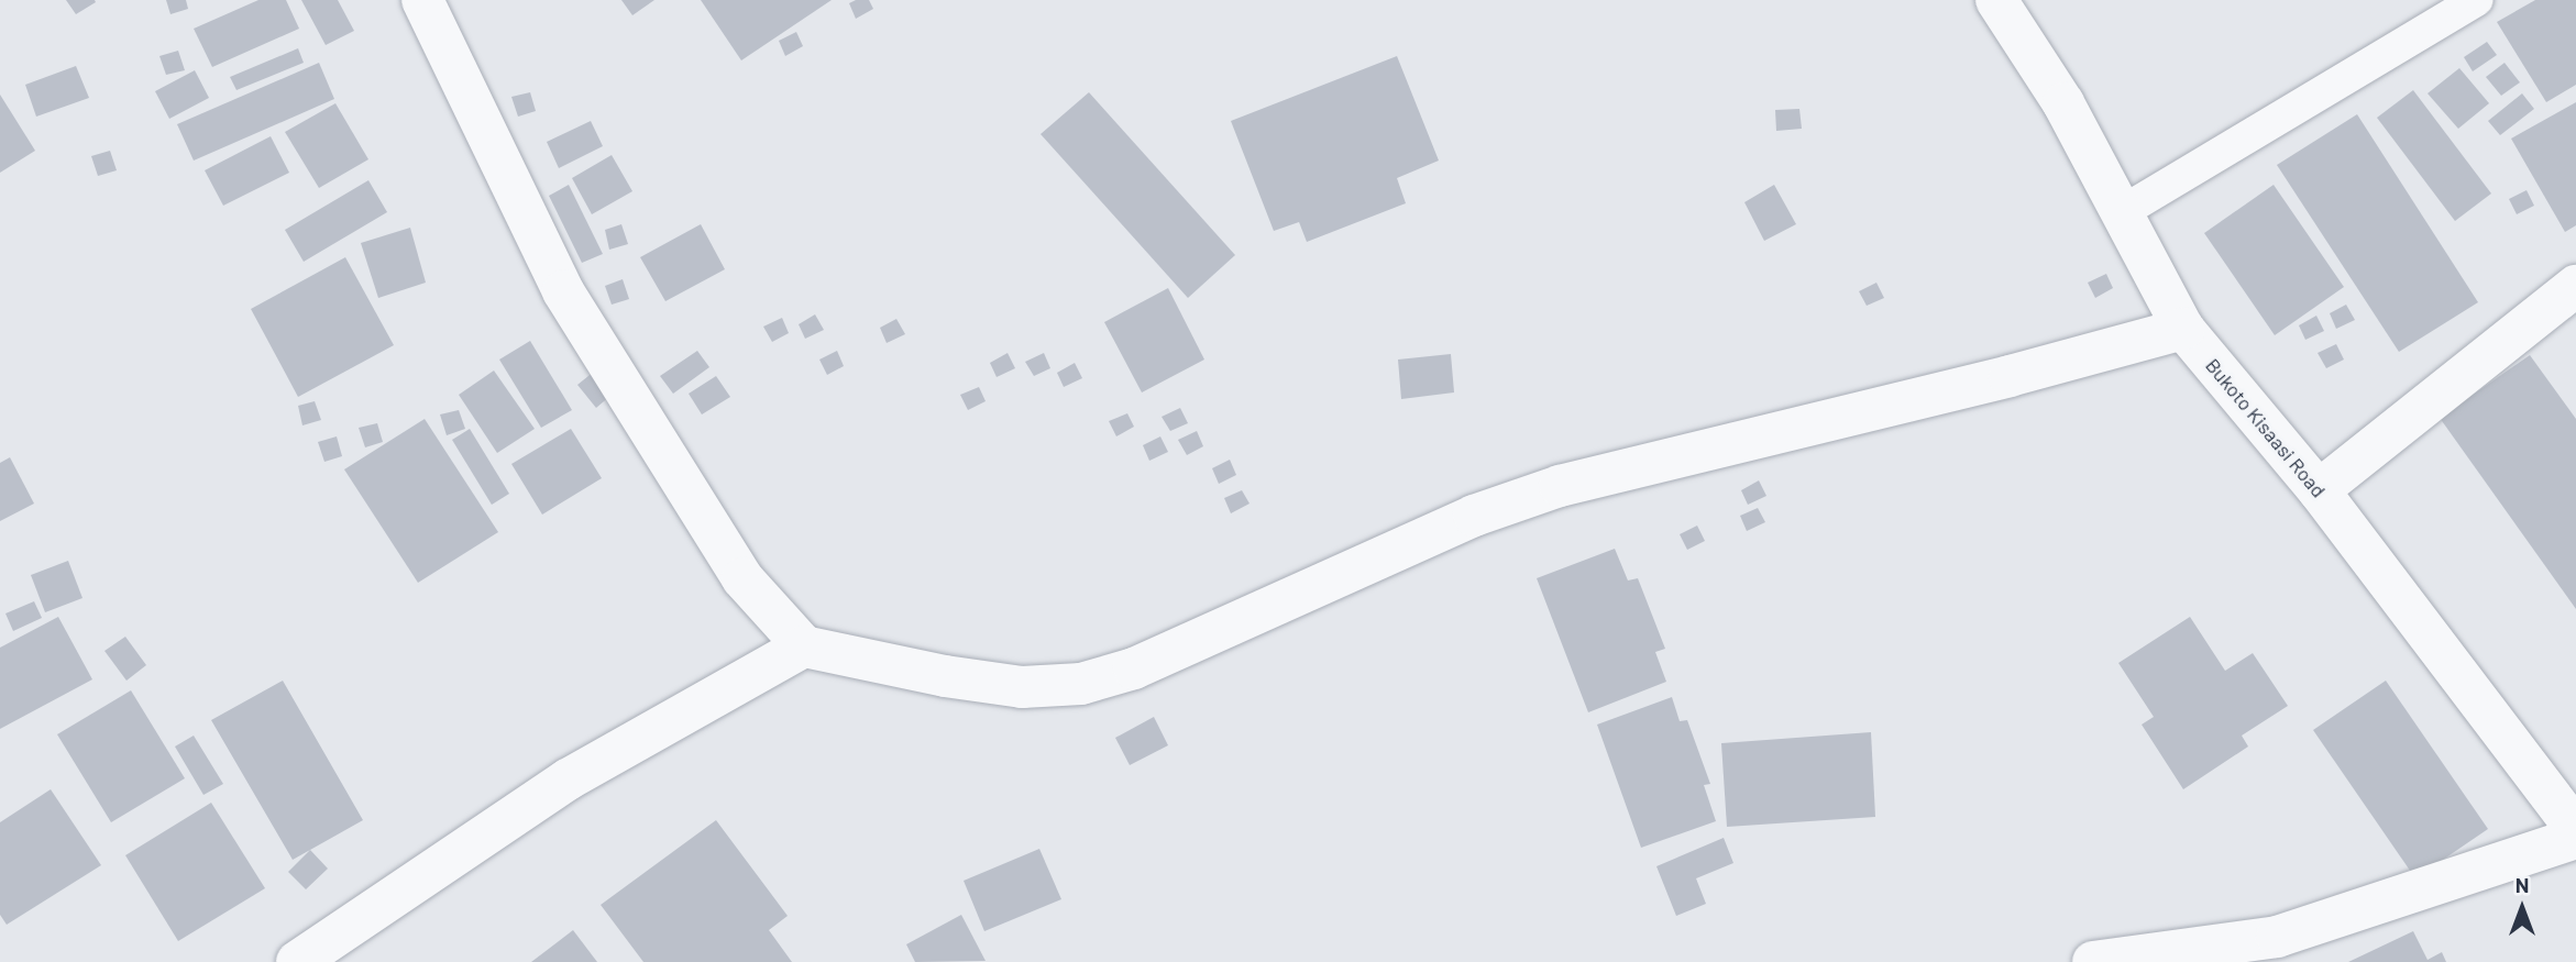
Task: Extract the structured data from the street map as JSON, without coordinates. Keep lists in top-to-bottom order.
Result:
{
  "streets": {
    "street": ["Bukoto Kisaasi Road"]
  },
  "north": "top"
}
